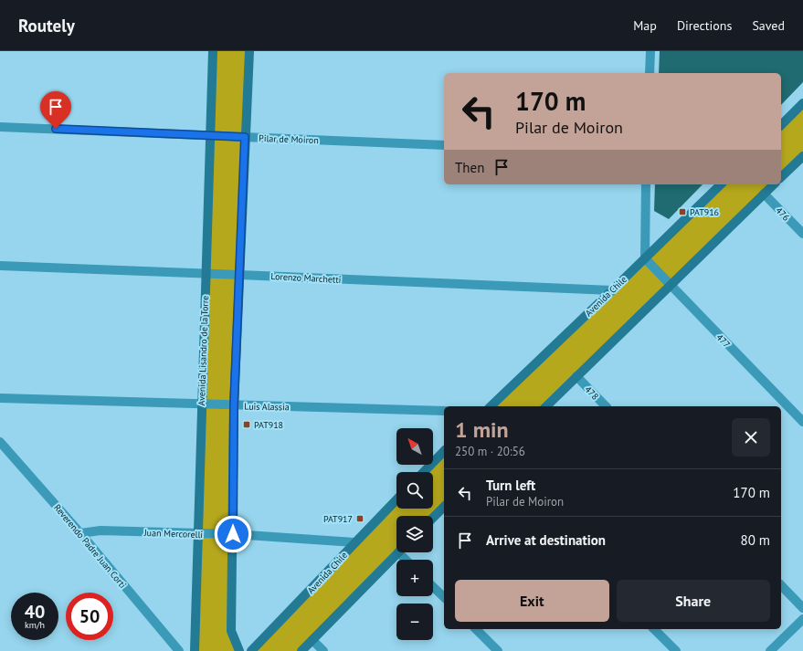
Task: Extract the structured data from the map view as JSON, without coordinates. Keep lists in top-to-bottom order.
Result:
{
  "streets": {
    "main road": ["Avenida Chile", "Avenida Lisandro de la Torre"],
    "street": [
      "Pilar de Moiron",
      "476",
      "Lorenzo Marchetti",
      "477",
      "478",
      "Luis Alassia",
      "Juan Mercorelli",
      "Reverendo Padre Juan Corti"
    ]
  },
  "crossings": [
    ["Pilar de Moiron", "Avenida Lisandro de la Torre"],
    ["Lorenzo Marchetti", "Avenida Chile"],
    ["Lorenzo Marchetti", "Avenida Lisandro de la Torre"],
    ["Avenida Chile", "477"],
    ["Avenida Chile", "Juan Mercorelli"],
    ["Avenida Lisandro de la Torre", "Luis Alassia"],
    ["Avenida Lisandro de la Torre", "Juan Mercorelli"],
    ["Juan Mercorelli", "Reverendo Padre Juan Corti"]
  ],
  "places": {
    "transit": ["PAT916", "PAT918", "PAT917"]
  },
  "north": "top left",
  "page": {
    "header": "Routely",
    "nav": ["Map", "Directions", "Saved"],
    "turn": ["170 m", "Pilar de Moiron"],
    "then": "Then",
    "heading": ["1 min", "250 m · 20:56"],
    "map_buttons": ["+", "−"],
    "list": [
      {
        "name": "Turn left",
        "note": "Pilar de Moiron",
        "value": "170 m"
      },
      {
        "name": "Arrive at destination",
        "value": "80 m"
      }
    ],
    "buttons": ["Exit", "Share"],
    "speed": "40 km/h",
    "limit": "50"
  }
}
